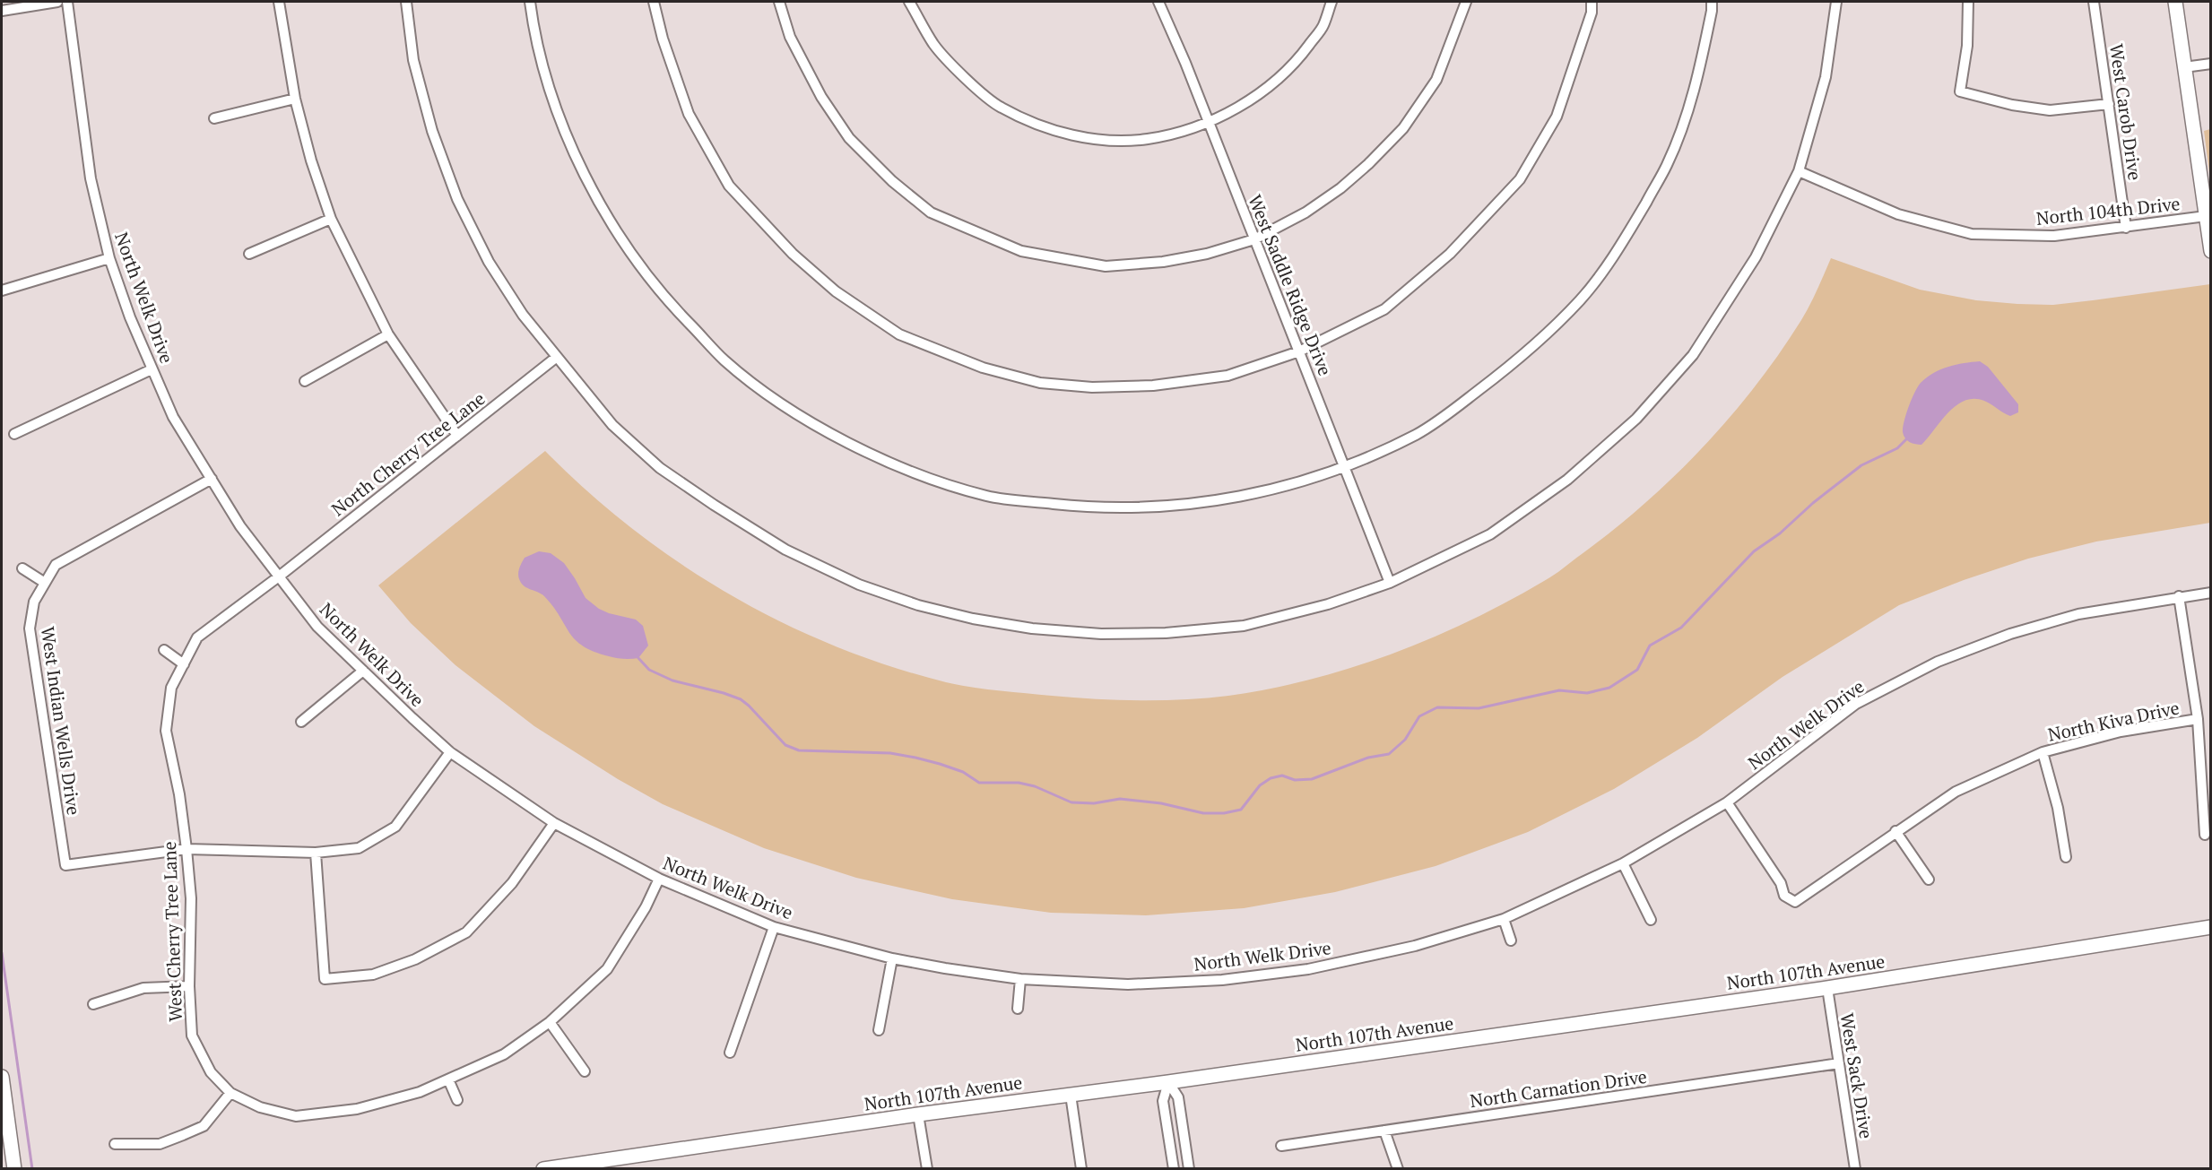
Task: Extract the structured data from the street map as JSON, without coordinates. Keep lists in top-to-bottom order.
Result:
{
  "streets": {
    "main road": ["North 107th Avenue"],
    "street": [
      "West Carob Drive",
      "North 104th Drive",
      "West Saddle Ridge Drive",
      "North Welk Drive",
      "North Cherry Tree Lane",
      "West Indian Wells Drive",
      "North Kiva Drive",
      "West Cherry Tree Lane",
      "West Sack Drive",
      "North Carnation Drive"
    ]
  },
  "crossings": [
    ["West Carob Drive", "North 104th Drive"],
    ["North Welk Drive", "North Cherry Tree Lane"],
    ["North Welk Drive", "West Indian Wells Drive"],
    ["North Welk Drive", "North Kiva Drive"],
    ["North Welk Drive", "West Cherry Tree Lane"],
    ["North Cherry Tree Lane", "West Cherry Tree Lane"],
    ["West Indian Wells Drive", "West Cherry Tree Lane"],
    ["North 107th Avenue", "West Sack Drive"],
    ["West Sack Drive", "North Carnation Drive"]
  ]
}
